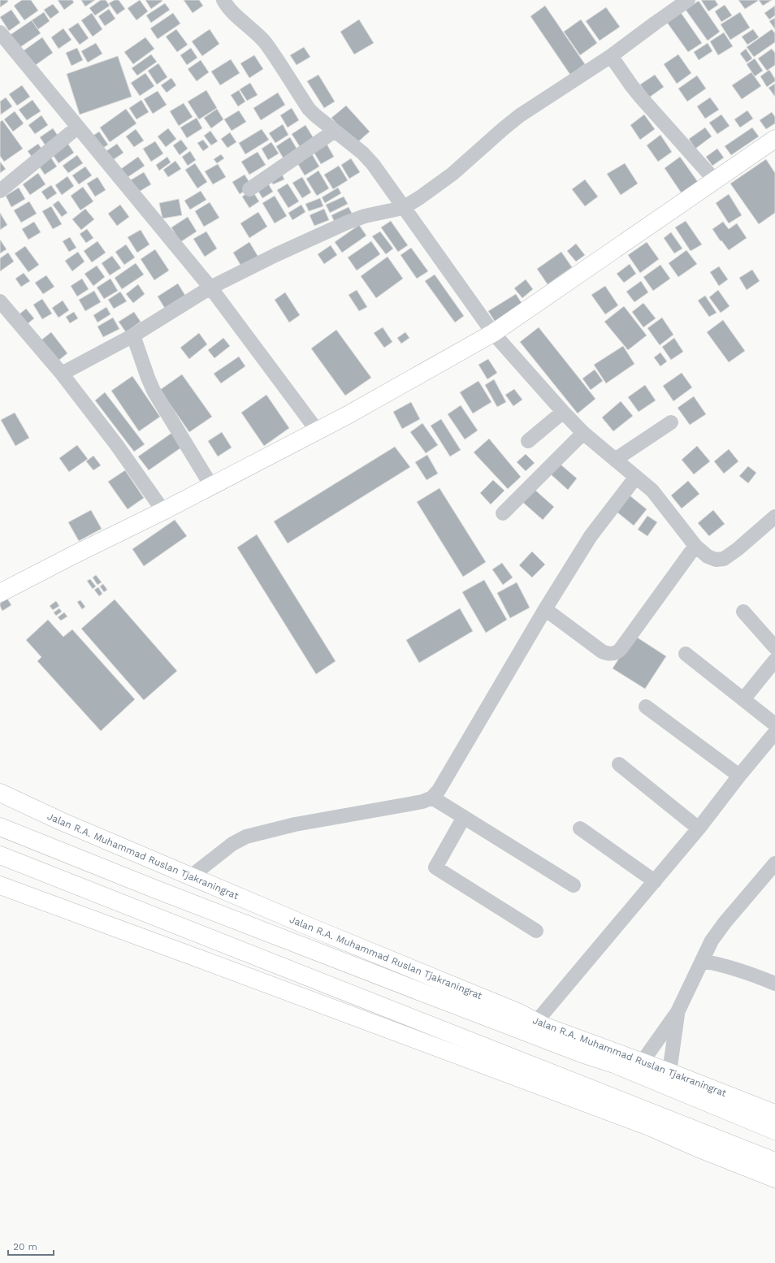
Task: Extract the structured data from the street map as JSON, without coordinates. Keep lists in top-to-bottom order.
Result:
{
  "streets": {
    "main road": ["Jalan R.A. Muhammad Ruslan Tjakraningrat"]
  },
  "scale_bar": "20 m"
}
